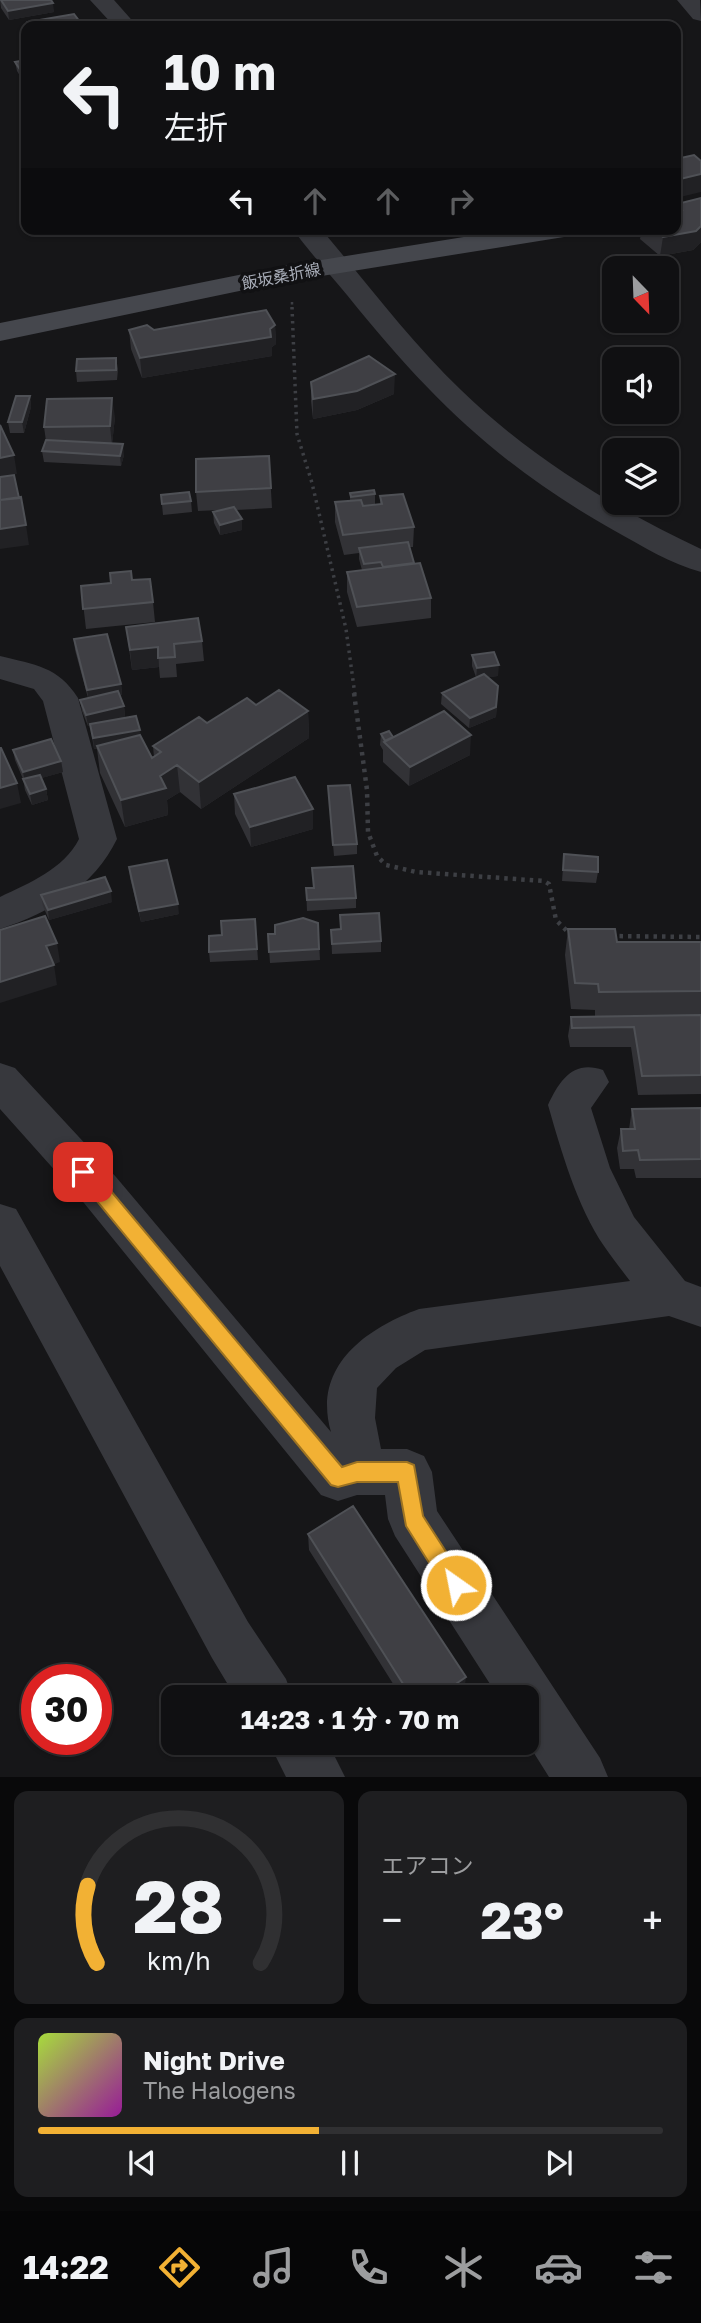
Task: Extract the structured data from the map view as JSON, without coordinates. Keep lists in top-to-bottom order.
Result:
{
  "streets": {
    "main road": ["飯坂桑折線"]
  },
  "north": "bottom right",
  "page": {
    "turn": ["10 m", "左折"],
    "limit": "30",
    "trip": "14:23 · 1 分 · 70 m",
    "tile": "エアコン",
    "heat": ["−", "23°", "+"],
    "song": ["Night Drive", "The Halogens"],
    "tabs": "14:22",
    "gauge": ["28", "km/h"]
  }
}
